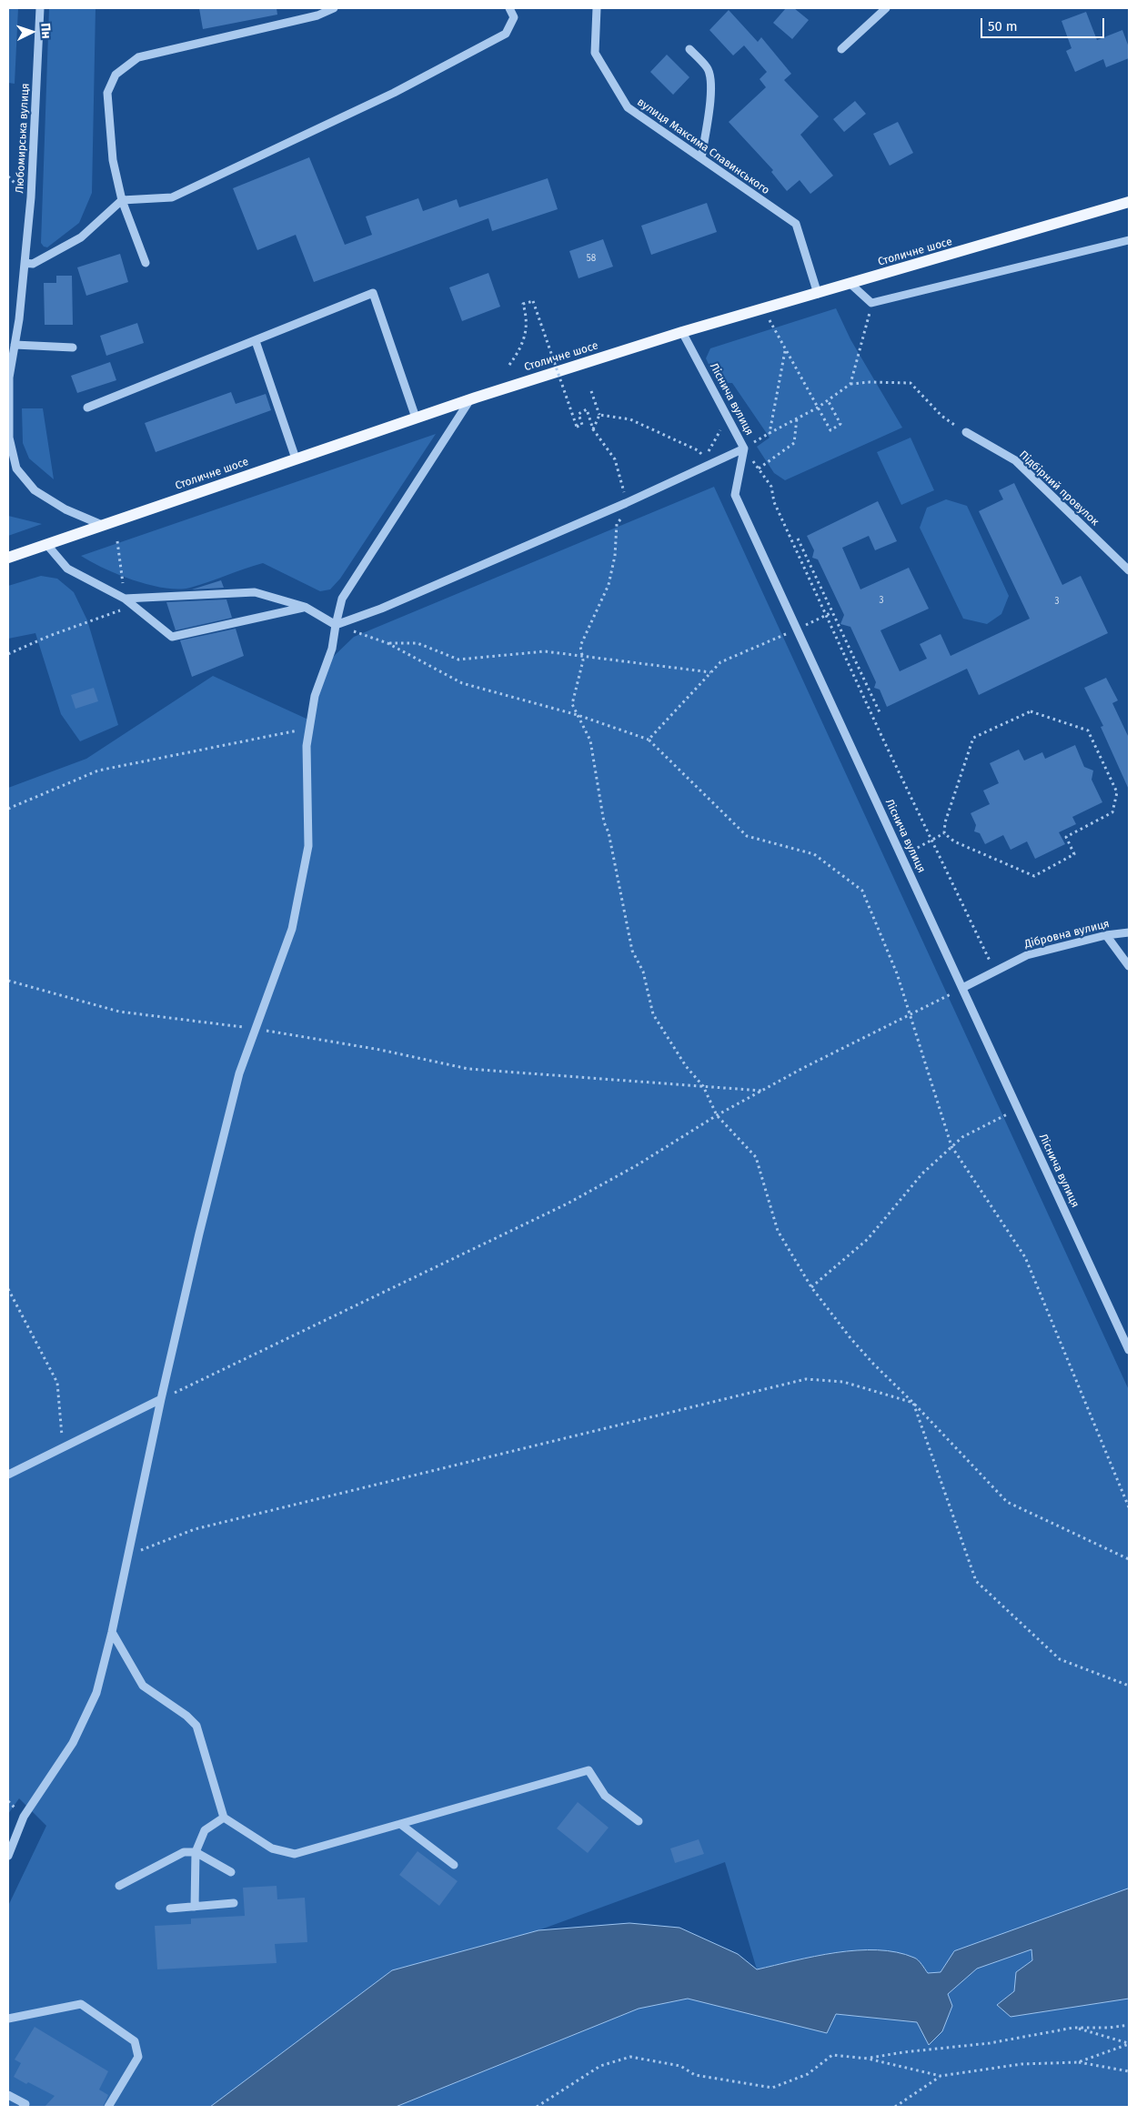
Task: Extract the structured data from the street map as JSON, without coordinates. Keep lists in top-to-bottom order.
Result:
{
  "streets": {
    "main road": ["Столичне шосе"],
    "street": [
      "Любомирська вулиця",
      "вулиця Максима Славинського",
      "Ліснича вулиця",
      "Підбірний провулок",
      "Дібровна вулиця"
    ]
  },
  "crossings": [
    ["Любомирська вулиця", "Столичне шосе"],
    ["вулиця Максима Славинського", "Столичне шосе"],
    ["Столичне шосе", "Ліснича вулиця"],
    ["Ліснича вулиця", "Дібровна вулиця"]
  ],
  "house_numbers": ["58", "3", "3"],
  "scale_bar": "50 m",
  "north": "right"
}
